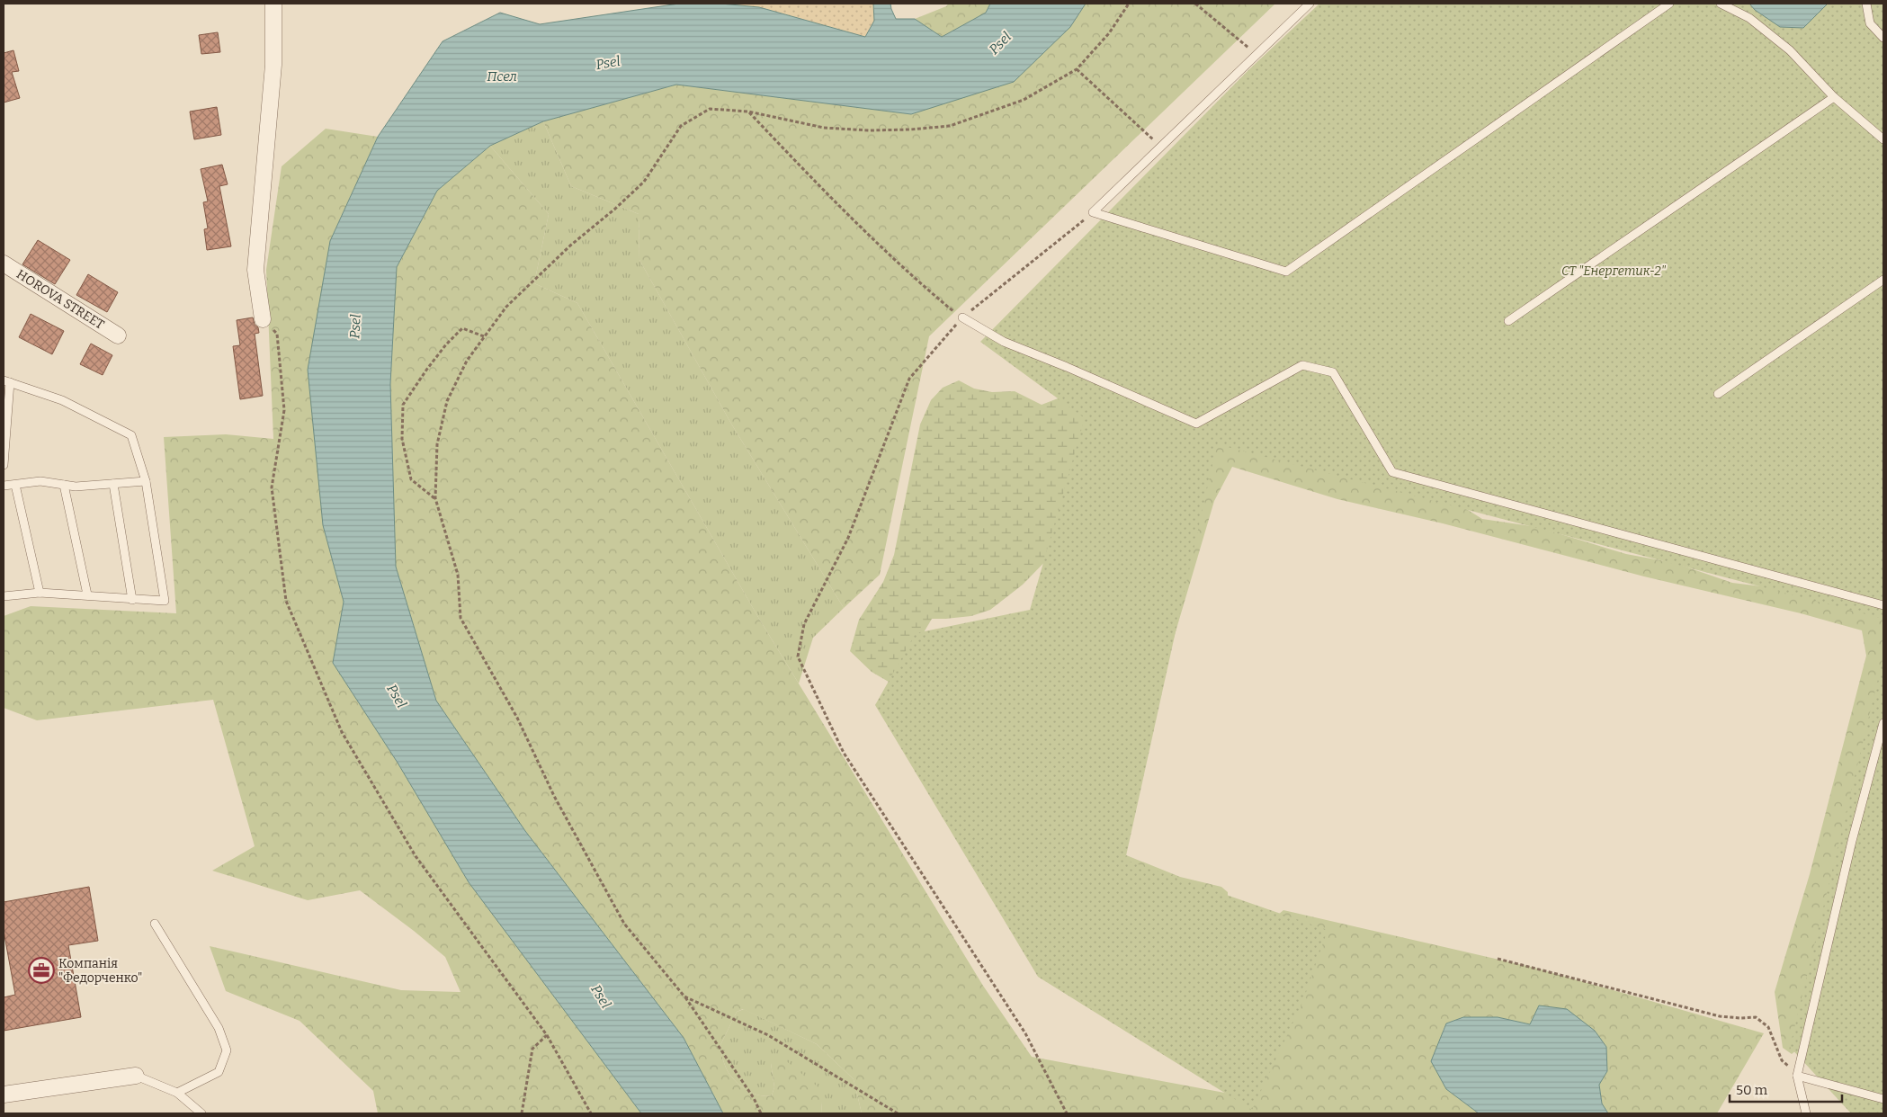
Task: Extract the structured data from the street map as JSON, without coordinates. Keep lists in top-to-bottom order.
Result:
{
  "streets": {
    "street": ["HOROVA STREET"]
  },
  "water": ["Psel", "Псел"],
  "parks": ["СТ \"Енергетик-2\""],
  "places": {
    "office": ["Компанія \"Федорченко\""]
  },
  "scale_bar": "50 m"
}
